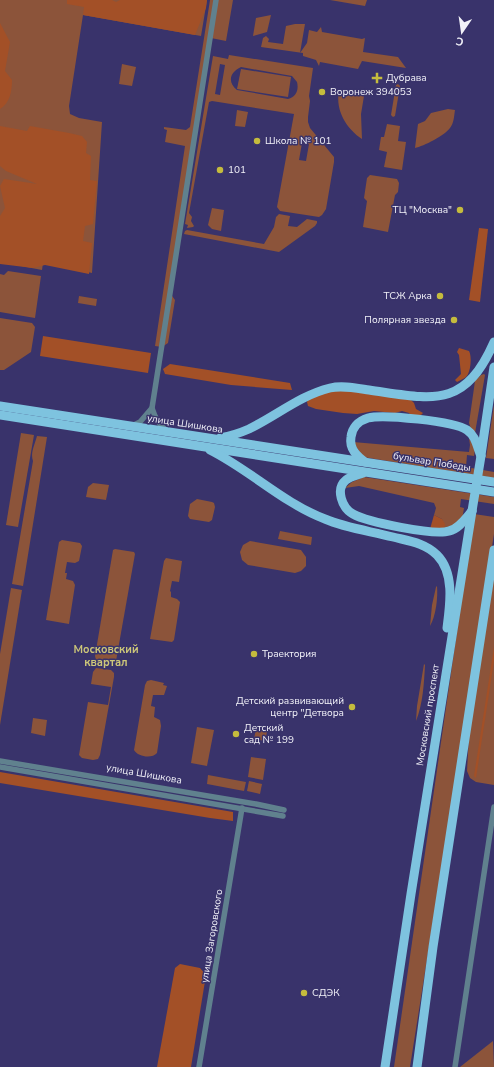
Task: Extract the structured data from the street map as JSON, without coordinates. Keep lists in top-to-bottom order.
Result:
{
  "streets": {
    "main road": ["улица Шишкова", "бульвар Победы", "Московский проспект"],
    "street": ["улица Загоровского"]
  },
  "crossings": [
    ["улица Шишкова", "бульвар Победы"],
    ["улица Шишкова", "улица Загоровского"]
  ],
  "districts": ["Московский квартал"],
  "places": {
    "health": ["Дубрава"],
    "other": [
      "Воронеж 394053",
      "Школа № 101",
      "101",
      "ТЦ \"Москва\"",
      "ТСЖ Арка",
      "Полярная звезда",
      "Траектория",
      "Детский развивающий центр \"Детвора",
      "Детский сад № 199",
      "СДЭК"
    ]
  },
  "north": "bottom"
}
